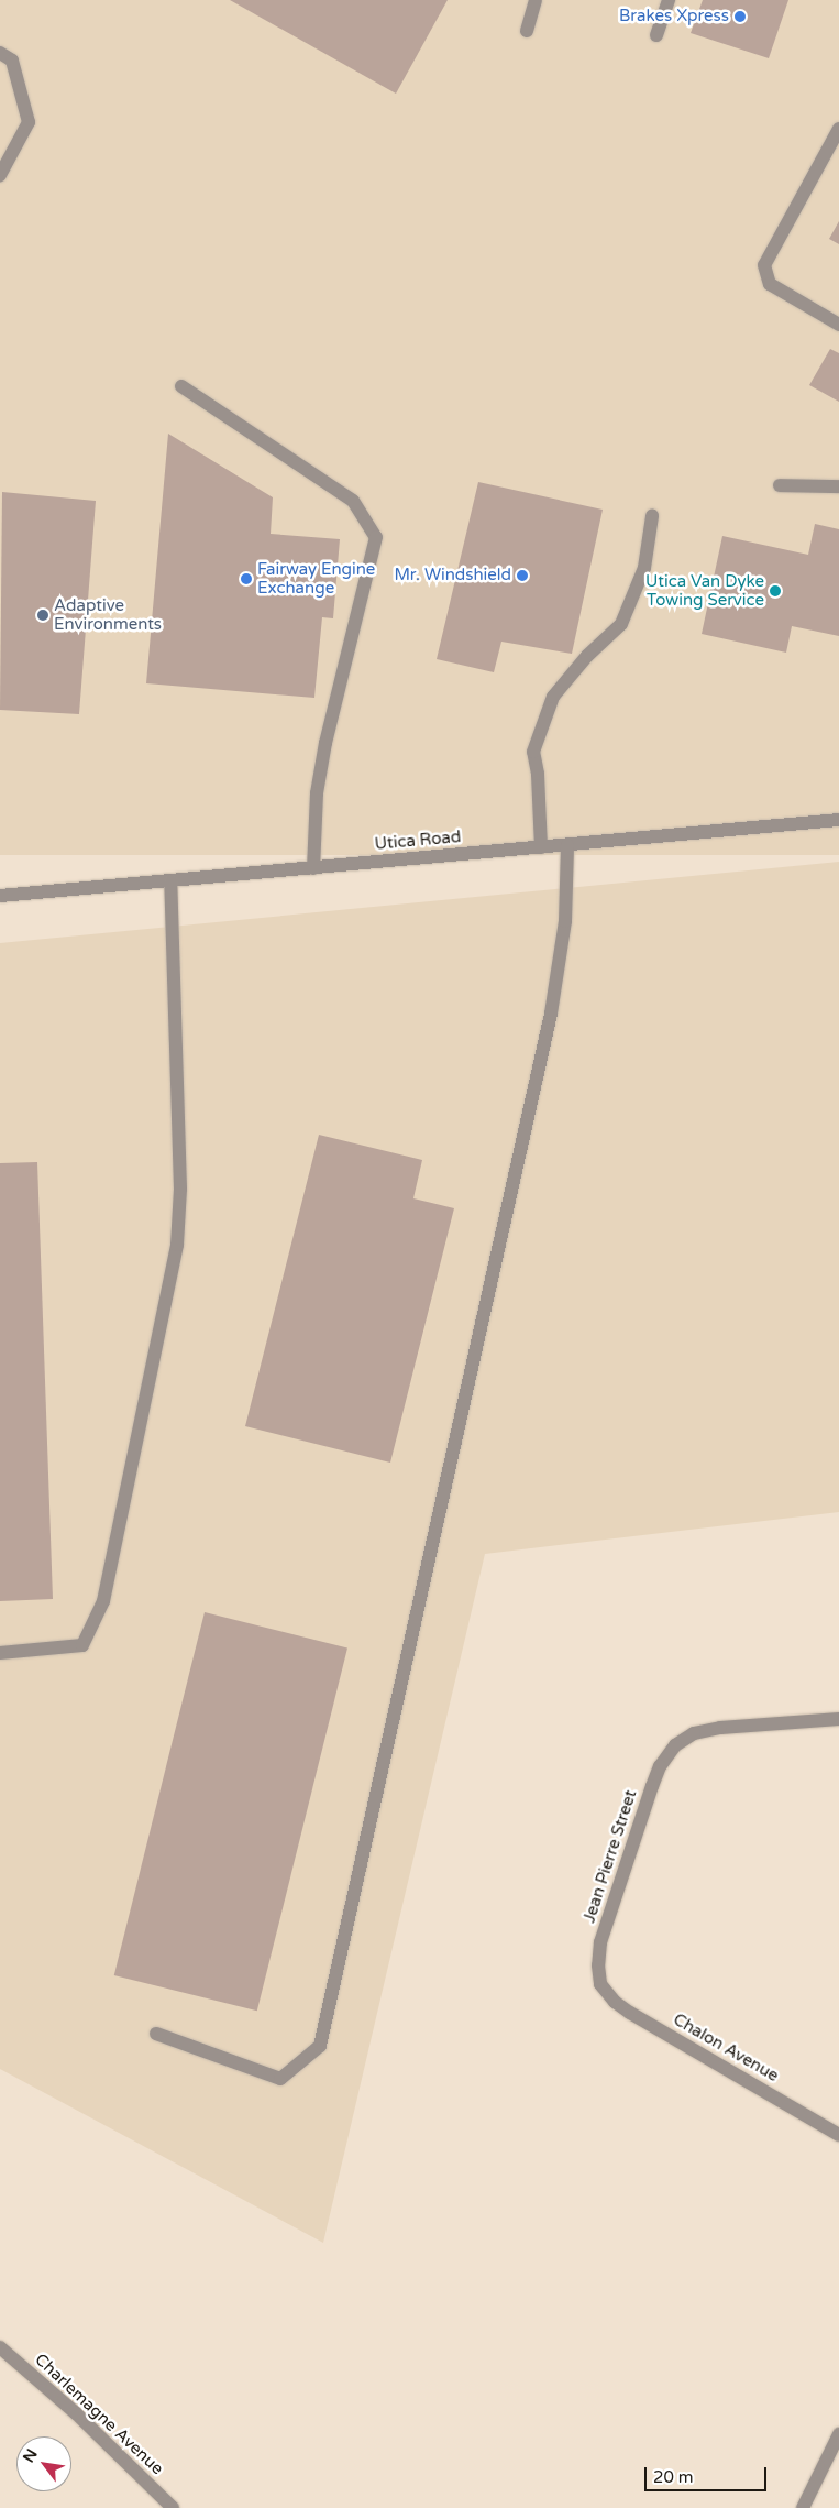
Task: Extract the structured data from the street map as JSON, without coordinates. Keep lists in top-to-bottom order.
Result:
{
  "streets": {
    "street": [
      "Utica Road",
      "Jean Pierre Street",
      "Chalon Avenue",
      "Charlemagne Avenue"
    ]
  },
  "crossings": [
    ["Jean Pierre Street", "Chalon Avenue"]
  ],
  "places": [
    "Brakes Xpress",
    "Mr. Windshield",
    "Fairway Engine Exchange",
    "Utica Van Dyke Towing Service",
    "Adaptive Environments"
  ],
  "scale_bar": "20 m",
  "north": "top left"
}
